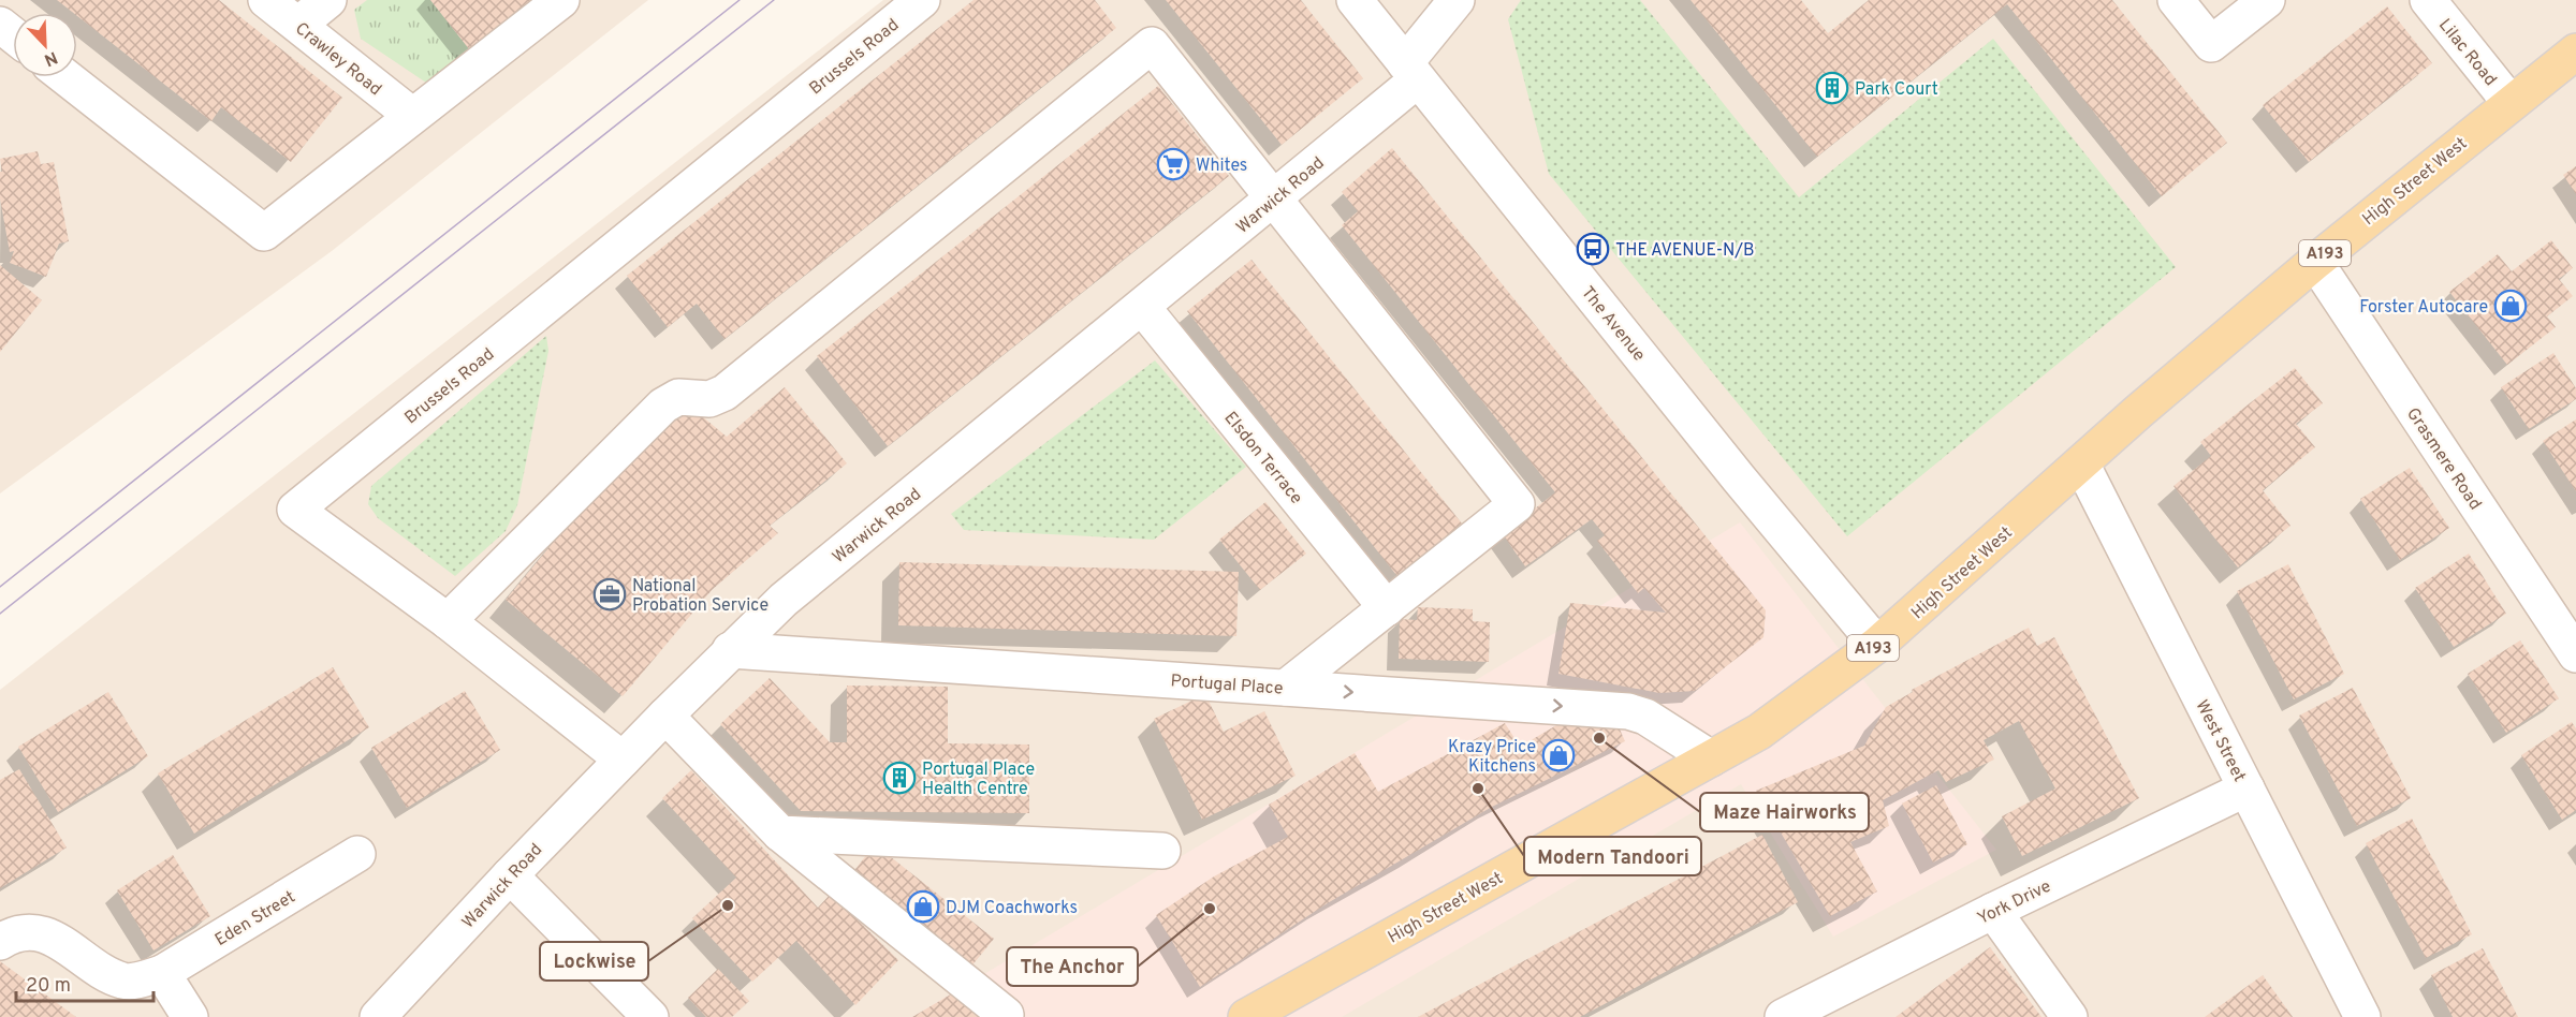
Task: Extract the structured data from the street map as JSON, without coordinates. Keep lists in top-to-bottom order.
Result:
{
  "streets": {
    "main road": ["High Street West", "A193"],
    "street": [
      "Lilac Road",
      "Brussels Road",
      "Crawley Road",
      "Warwick Road",
      "The Avenue",
      "Elsdon Terrace",
      "Grasmere Road",
      "Portugal Place",
      "West Street",
      "York Drive",
      "Eden Street"
    ]
  },
  "crossings": [
    ["Lilac Road", "High Street West"],
    ["Brussels Road", "Warwick Road"],
    ["High Street West", "The Avenue"],
    ["High Street West", "Grasmere Road"],
    ["High Street West", "Portugal Place"],
    ["High Street West", "West Street"],
    ["Warwick Road", "The Avenue"],
    ["Warwick Road", "Elsdon Terrace"],
    ["Warwick Road", "Portugal Place"],
    ["West Street", "York Drive"]
  ],
  "one_way": ["Portugal Place"],
  "places": {
    "building": ["Park Court", "Portugal Place Health Centre"],
    "supermarket": ["Whites"],
    "bus stop": ["THE AVENUE-N/B"],
    "shop": ["Forster Autocare", "Krazy Price Kitchens", "DJM Coachworks"],
    "office": ["National Probation Service"],
    "other": [
      "Maze Hairworks",
      "Modern Tandoori",
      "Lockwise",
      "The Anchor"
    ]
  },
  "scale_bar": "20 m",
  "north": "bottom right"
}
